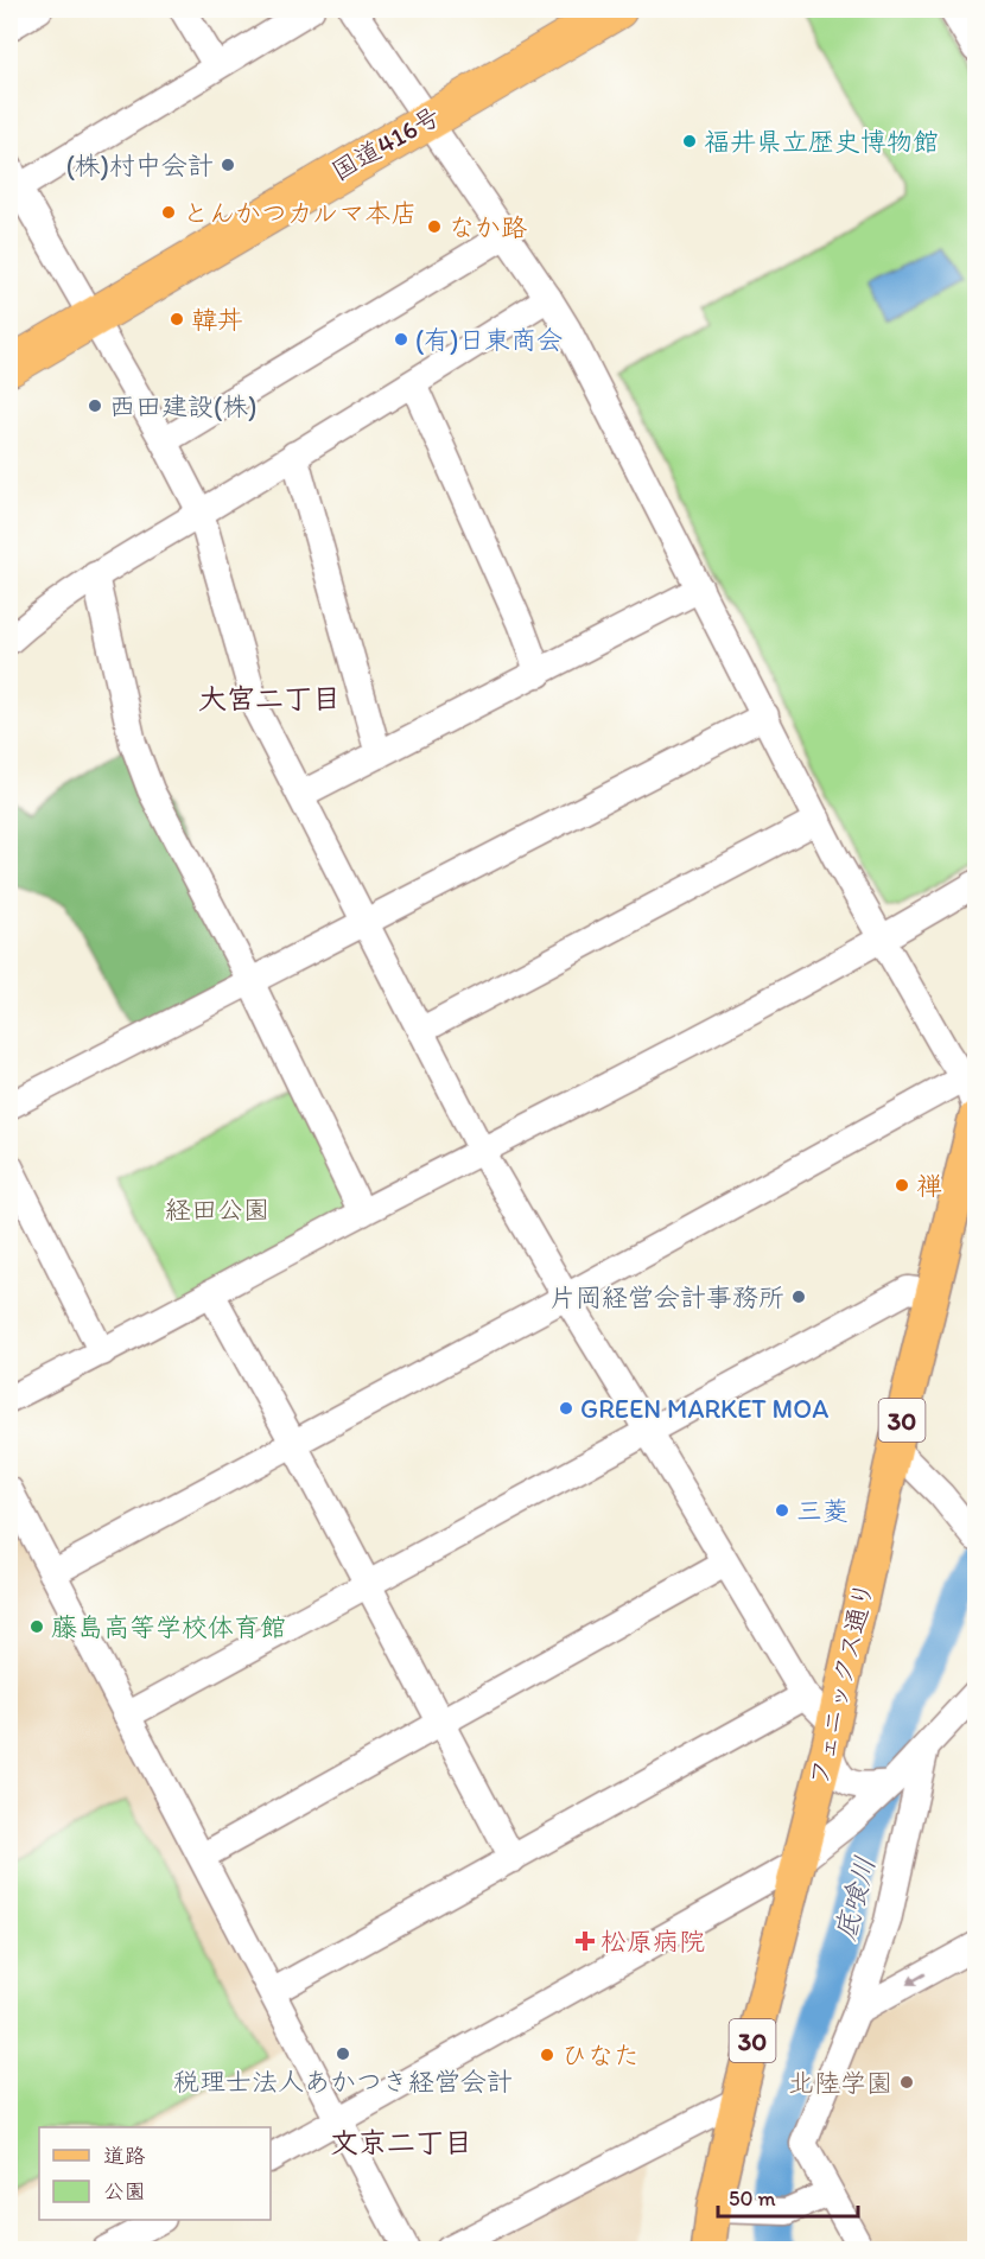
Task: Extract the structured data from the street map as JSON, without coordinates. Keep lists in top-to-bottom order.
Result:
{
  "streets": {
    "highway": ["国道416号"],
    "main road": ["30", "フェニックス通り"]
  },
  "districts": ["大宮二丁目", "文京二丁目"],
  "water": ["底喰川"],
  "parks": ["経田公園"],
  "places": {
    "other": [
      "福井県立歴史博物館",
      "(株)村中会計",
      "とんかつカルマ本店",
      "なか路",
      "韓丼",
      "(有)日東商会",
      "西田建設(株)",
      "禅",
      "片岡経営会計事務所",
      "GREEN MARKET MOA",
      "三菱",
      "藤島高等学校体育館",
      "税理士法人あかつき経営会計",
      "ひなた",
      "北陸学園"
    ],
    "health": ["松原病院"]
  },
  "legend": ["道路", "公園"],
  "scale_bar": "50 m"
}
